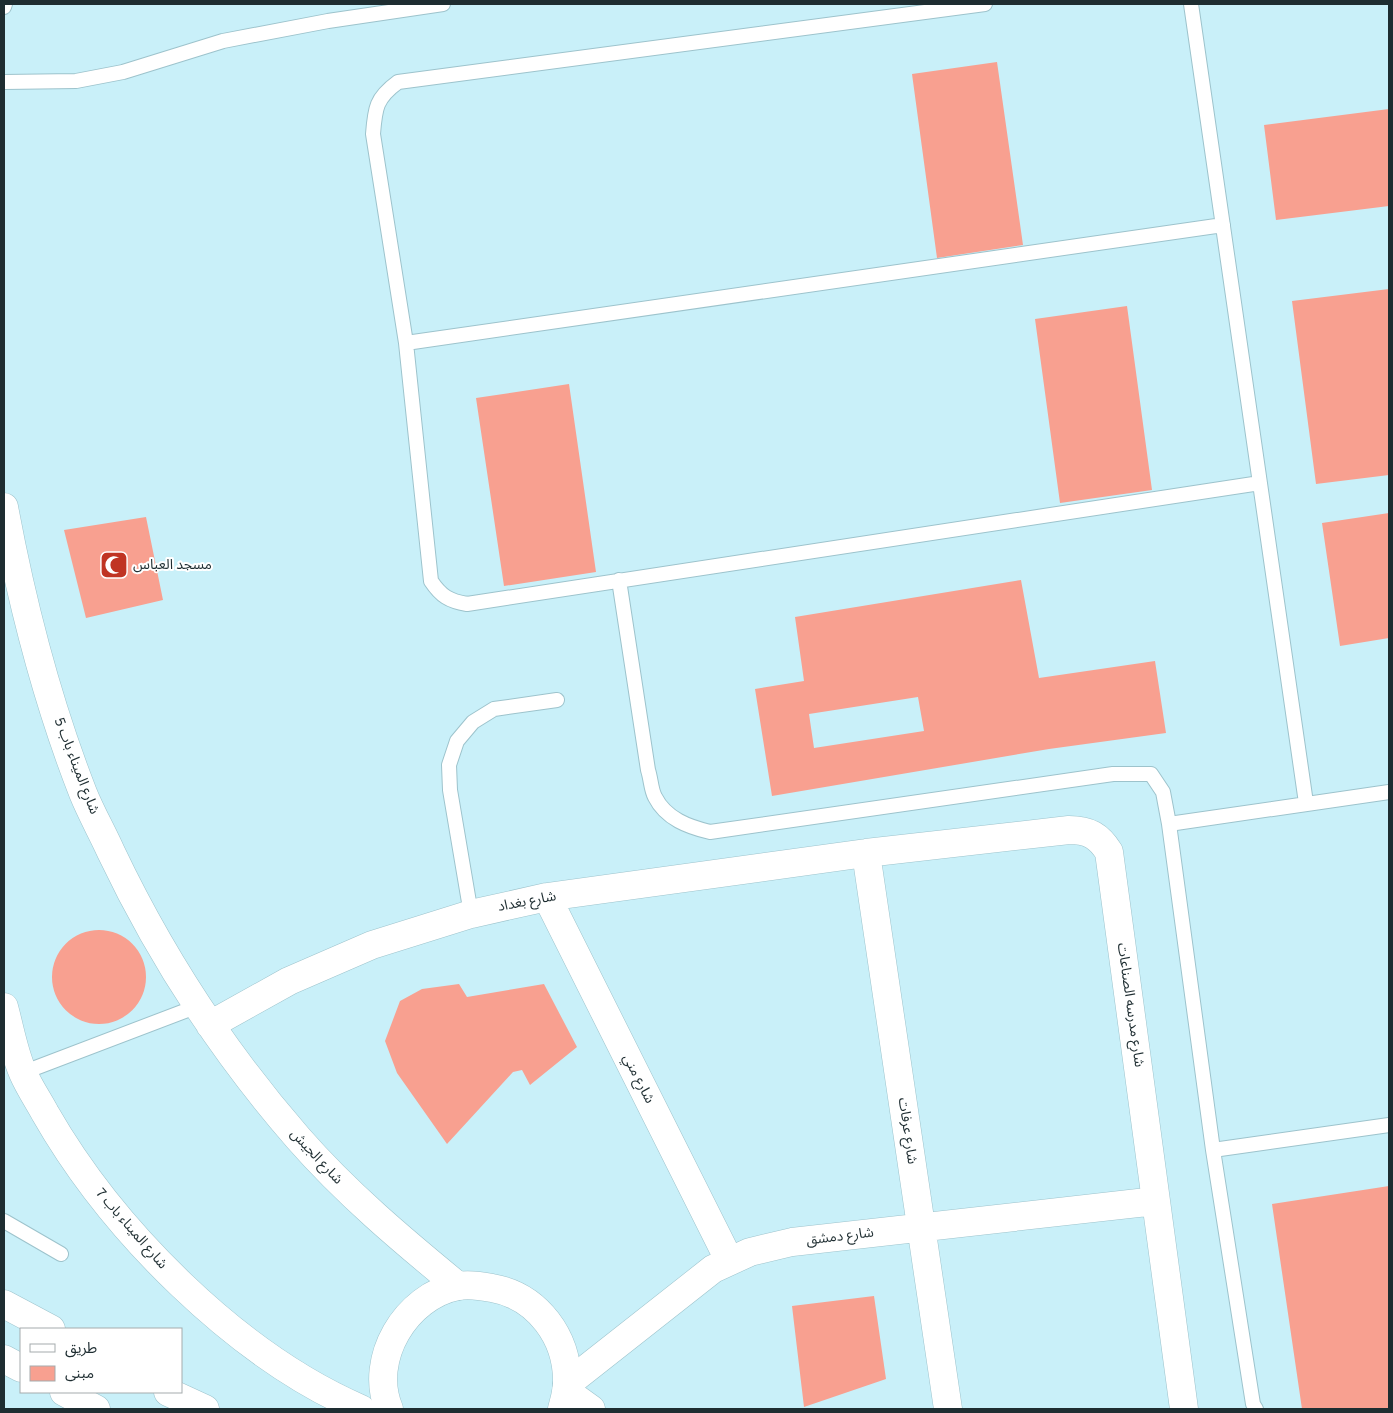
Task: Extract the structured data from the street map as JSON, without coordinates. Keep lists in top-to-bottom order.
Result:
{
  "streets": {
    "street": [
      "شارع الميناء باب 5",
      "شارع بغداد",
      "شارع مدرسه الصناعات",
      "شارع مني",
      "شارع عرفات",
      "شارع الجيش",
      "شارع الميناء باب 7",
      "شارع دمشق"
    ]
  },
  "crossings": [
    ["شارع الميناء باب 5", "شارع بغداد"],
    ["شارع الميناء باب 5", "شارع الجيش"],
    ["شارع بغداد", "شارع مدرسه الصناعات"],
    ["شارع بغداد", "شارع مني"],
    ["شارع بغداد", "شارع عرفات"],
    ["شارع بغداد", "شارع الجيش"],
    ["شارع مدرسه الصناعات", "شارع عرفات"],
    ["شارع مدرسه الصناعات", "شارع دمشق"],
    ["شارع مني", "شارع دمشق"],
    ["شارع عرفات", "شارع دمشق"]
  ],
  "places": {
    "mosque": ["مسجد العباس"]
  },
  "legend": ["طريق", "مبنى"]
}
